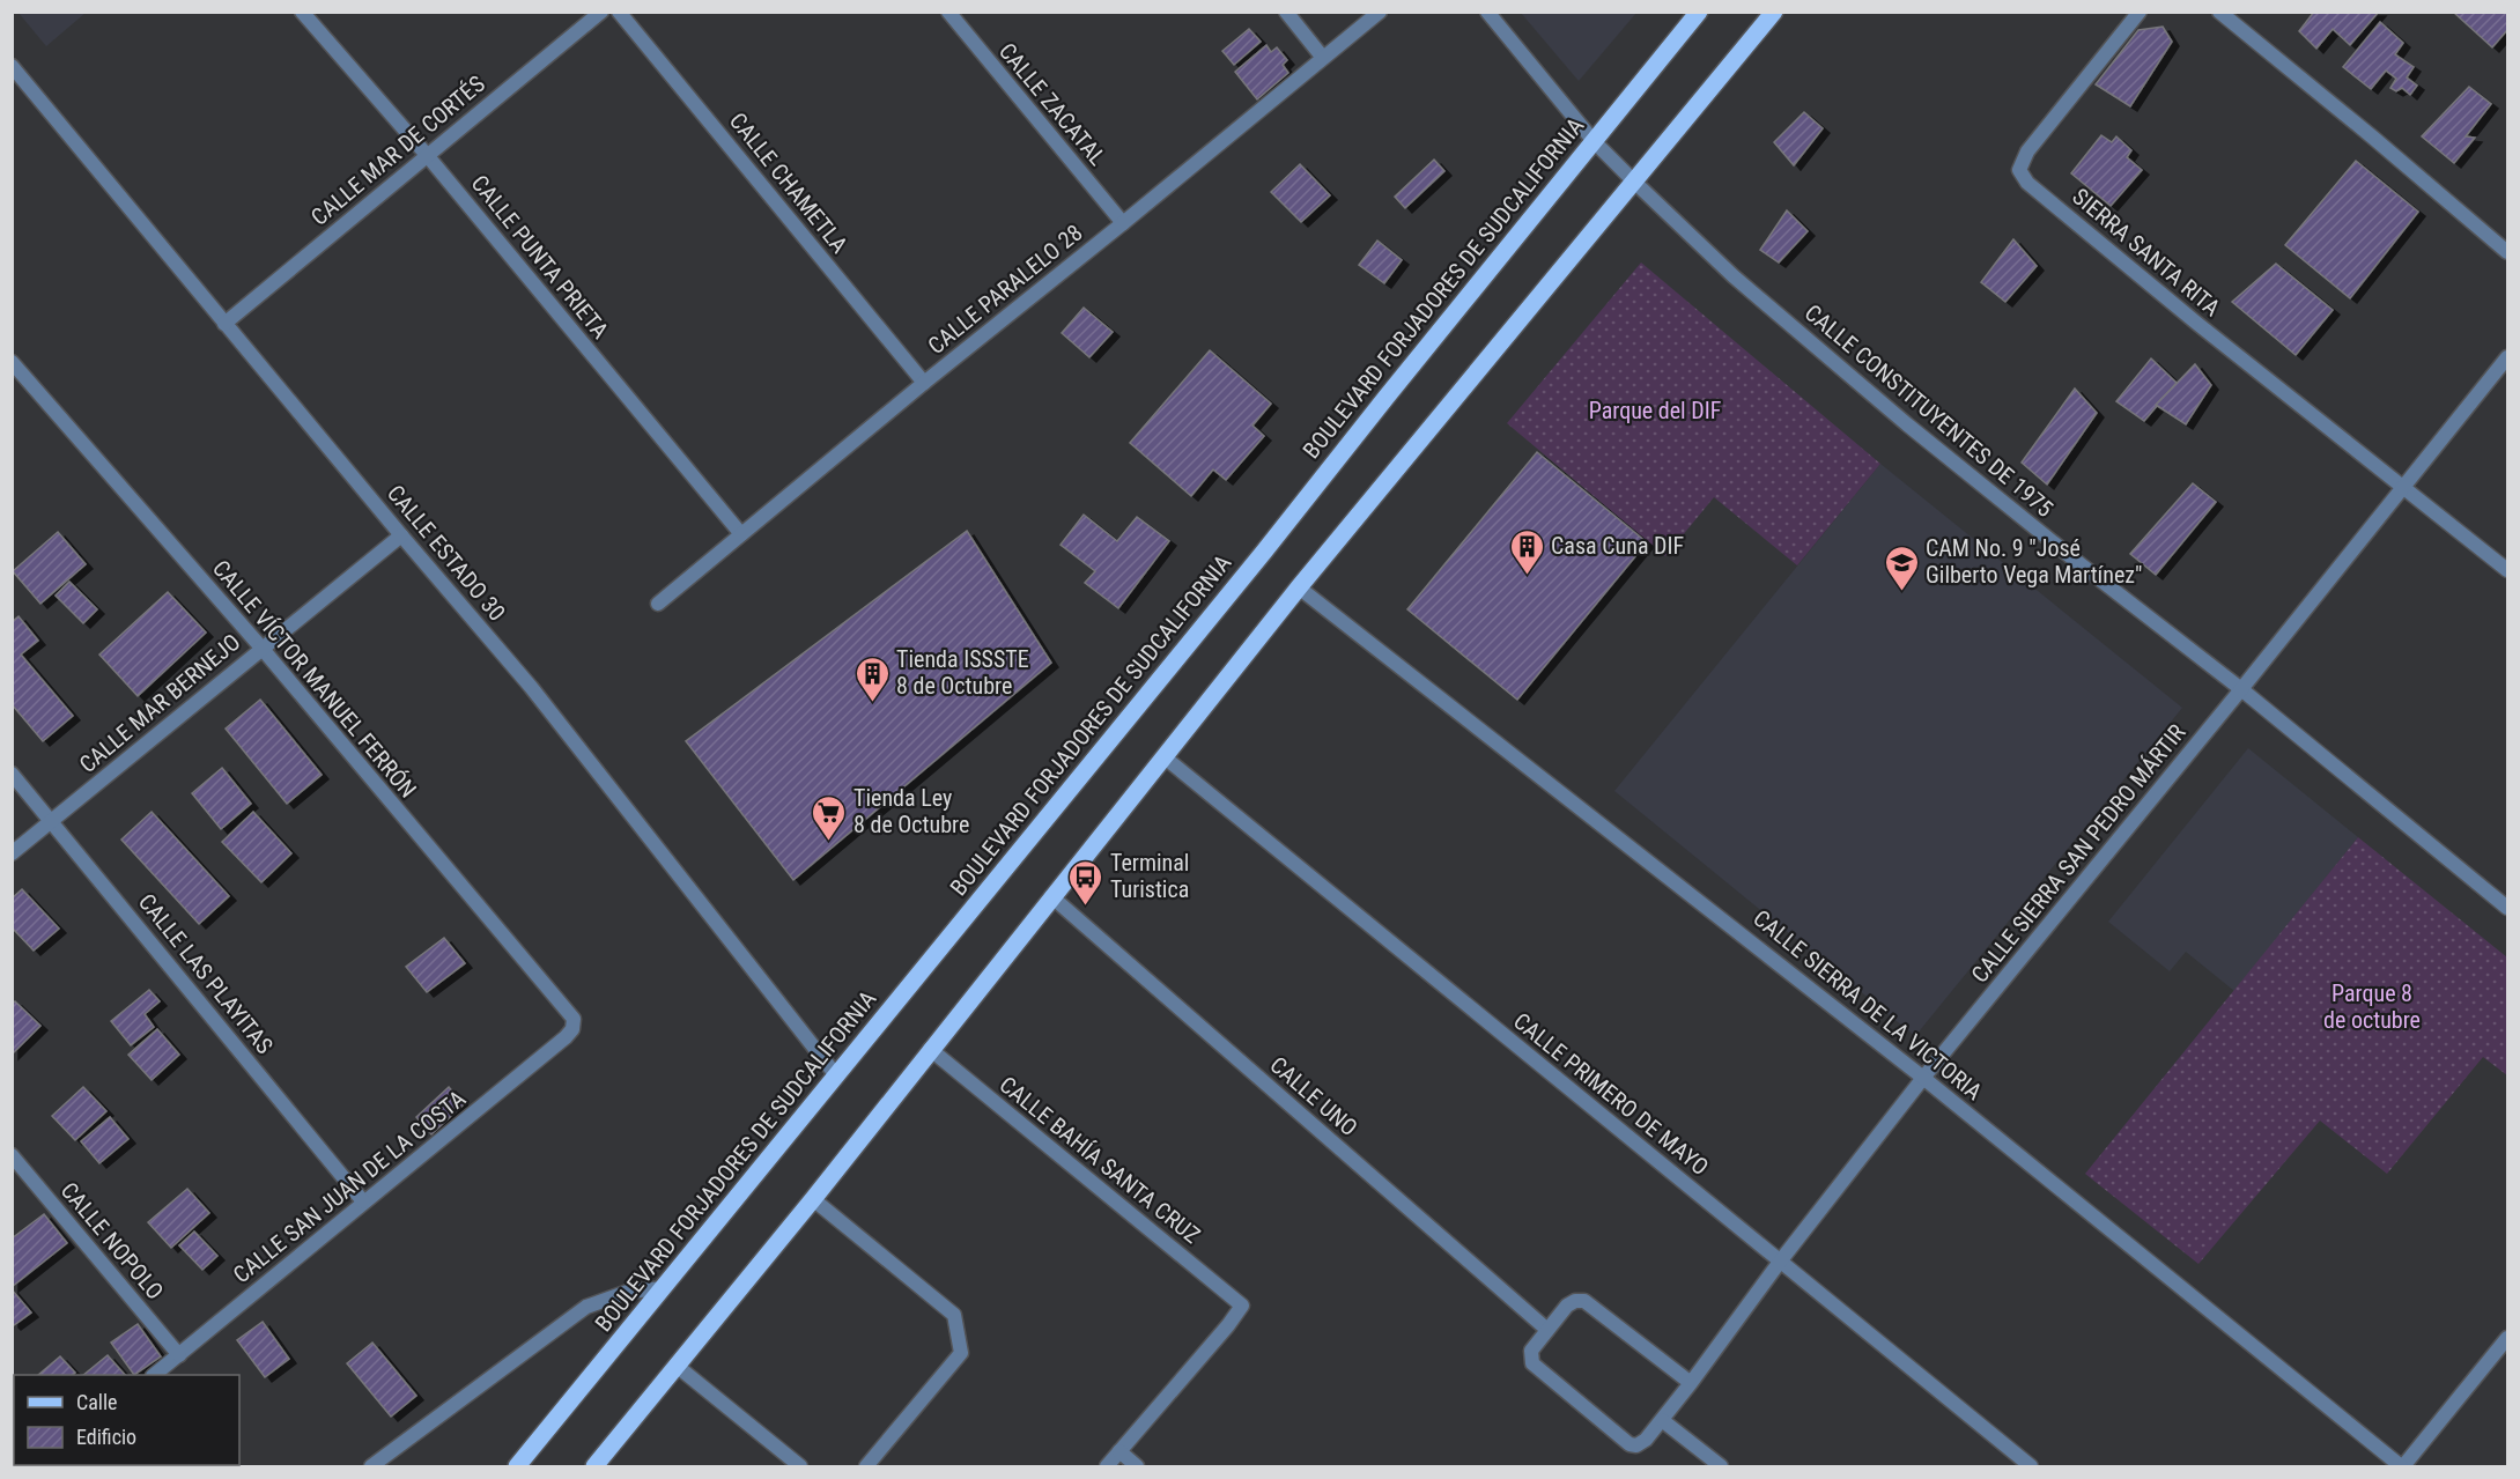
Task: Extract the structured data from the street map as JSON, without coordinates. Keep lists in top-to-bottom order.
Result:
{
  "streets": {
    "main road": ["BOULEVARD FORJADORES DE SUDCALIFORNIA"],
    "street": [
      "CALLE ZACATAL",
      "CALLE MAR DE CORTÉS",
      "CALLE CHAMETLA",
      "SIERRA SANTA RITA",
      "CALLE PUNTA PRIETA",
      "CALLE PARALELO 28",
      "CALLE CONSTITUYENTES DE 1975",
      "CALLE ESTADO 30",
      "CALLE VÍCTOR MANUEL FERRÓN",
      "CALLE MAR BERNEJO",
      "CALLE SIERRA SAN PEDRO MÁRTIR",
      "CALLE LAS PLAYITAS",
      "CALLE SIERRA DE LA VICTORIA",
      "CALLE PRIMERO DE MAYO",
      "CALLE UNO",
      "CALLE BAHÍA SANTA CRUZ",
      "CALLE SAN JUAN DE LA COSTA",
      "CALLE NOPOLO"
    ]
  },
  "crossings": [
    ["CALLE ZACATAL", "CALLE PARALELO 28"],
    ["CALLE MAR DE CORTÉS", "CALLE PUNTA PRIETA"],
    ["CALLE MAR DE CORTÉS", "CALLE ESTADO 30"],
    ["CALLE CHAMETLA", "CALLE PARALELO 28"],
    ["SIERRA SANTA RITA", "CALLE SIERRA SAN PEDRO MÁRTIR"],
    ["CALLE PUNTA PRIETA", "CALLE PARALELO 28"],
    ["BOULEVARD FORJADORES DE SUDCALIFORNIA", "CALLE CONSTITUYENTES DE 1975"],
    ["BOULEVARD FORJADORES DE SUDCALIFORNIA", "CALLE ESTADO 30"],
    ["CALLE CONSTITUYENTES DE 1975", "CALLE SIERRA SAN PEDRO MÁRTIR"],
    ["CALLE ESTADO 30", "CALLE MAR BERNEJO"],
    ["CALLE VÍCTOR MANUEL FERRÓN", "CALLE MAR BERNEJO"],
    ["CALLE VÍCTOR MANUEL FERRÓN", "CALLE SAN JUAN DE LA COSTA"],
    ["CALLE MAR BERNEJO", "CALLE LAS PLAYITAS"],
    ["CALLE SIERRA SAN PEDRO MÁRTIR", "CALLE SIERRA DE LA VICTORIA"],
    ["CALLE SIERRA SAN PEDRO MÁRTIR", "CALLE PRIMERO DE MAYO"],
    ["CALLE SIERRA SAN PEDRO MÁRTIR", "CALLE UNO"],
    ["CALLE LAS PLAYITAS", "CALLE SAN JUAN DE LA COSTA"],
    ["CALLE SAN JUAN DE LA COSTA", "CALLE NOPOLO"]
  ],
  "parks": ["Parque del DIF", "Parque 8 de octubre"],
  "places": {
    "building": ["Casa Cuna DIF", "Tienda ISSSTE 8 de Octubre"],
    "school or university": ["CAM No. 9 \"José Gilberto Vega Martínez\""],
    "supermarket": ["Tienda Ley 8 de Octubre"],
    "bus stop": ["Terminal Turistica"]
  },
  "legend": ["Calle", "Edificio"]
}
